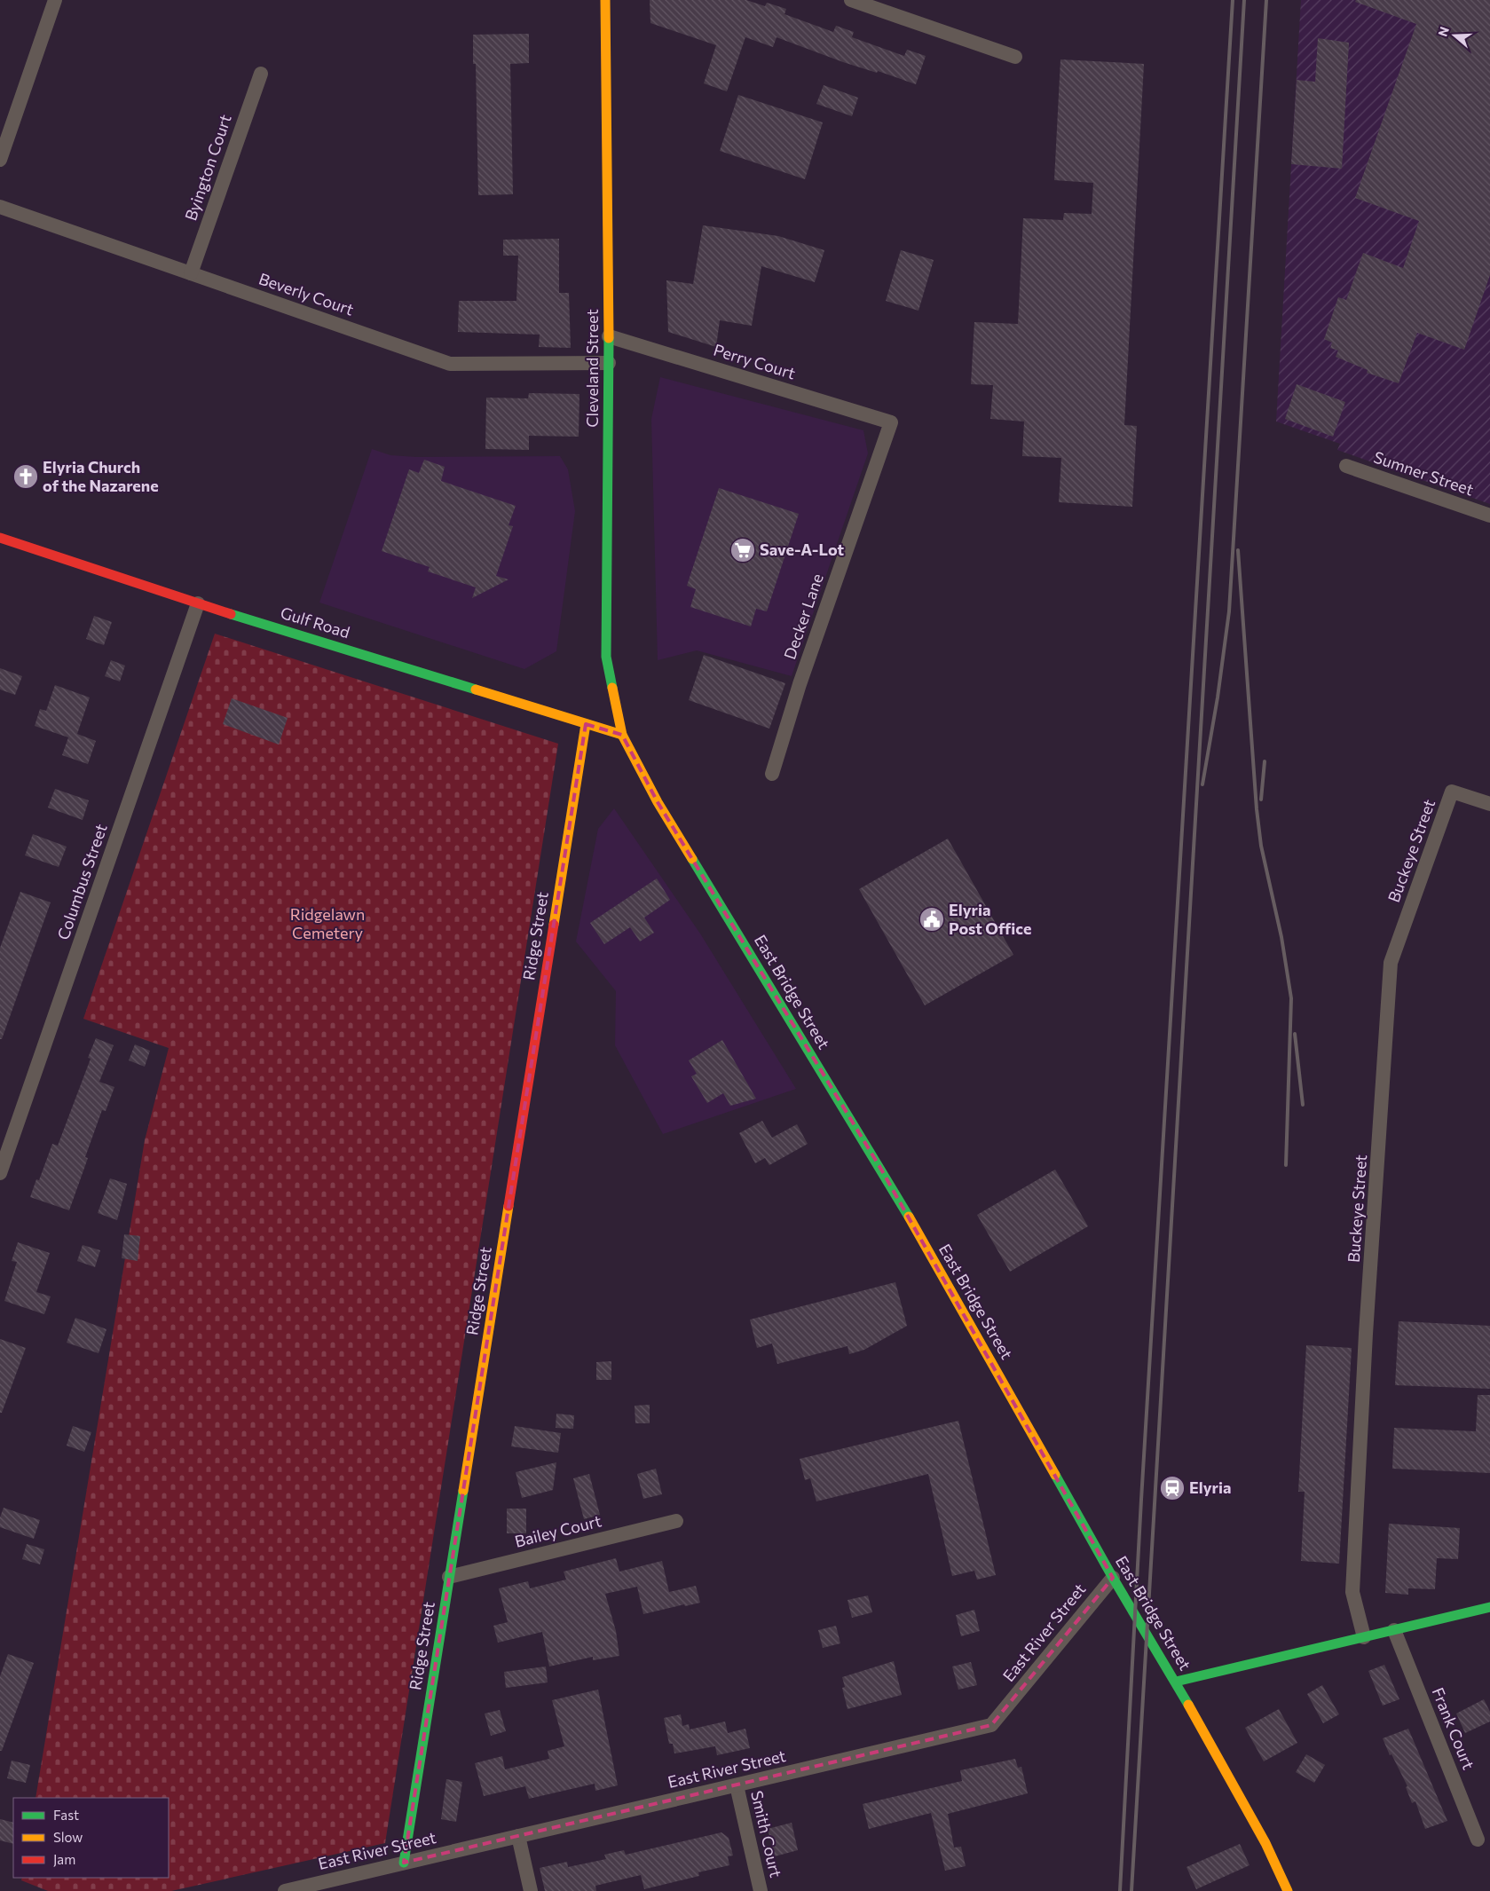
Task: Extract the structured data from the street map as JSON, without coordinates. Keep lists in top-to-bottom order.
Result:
{
  "streets": {
    "street": [
      "Byington Court",
      "Beverly Court",
      "Perry Court",
      "Cleveland Street",
      "Sumner Street",
      "Decker Lane",
      "Gulf Road",
      "Buckeye Street",
      "Columbus Street",
      "Ridge Street",
      "East Bridge Street",
      "Bailey Court",
      "East River Street",
      "Frank Court",
      "Smith Court"
    ]
  },
  "crossings": [
    ["Byington Court", "Beverly Court"],
    ["Beverly Court", "Cleveland Street"],
    ["Perry Court", "Cleveland Street"],
    ["Perry Court", "Decker Lane"],
    ["Cleveland Street", "Gulf Road"],
    ["Cleveland Street", "East Bridge Street"],
    ["Gulf Road", "Columbus Street"],
    ["Gulf Road", "Ridge Street"],
    ["Gulf Road", "East Bridge Street"],
    ["Ridge Street", "Bailey Court"],
    ["Ridge Street", "East River Street"],
    ["East Bridge Street", "East River Street"],
    ["East River Street", "Smith Court"]
  ],
  "parks": ["Ridgelawn Cemetery"],
  "places": {
    "church": ["Elyria Church of the Nazarene"],
    "supermarket": ["Save-A-Lot"],
    "public building": ["Elyria Post Office"],
    "station": ["Elyria"]
  },
  "legend": ["Fast", "Slow", "Jam"],
  "north": "left"
}
